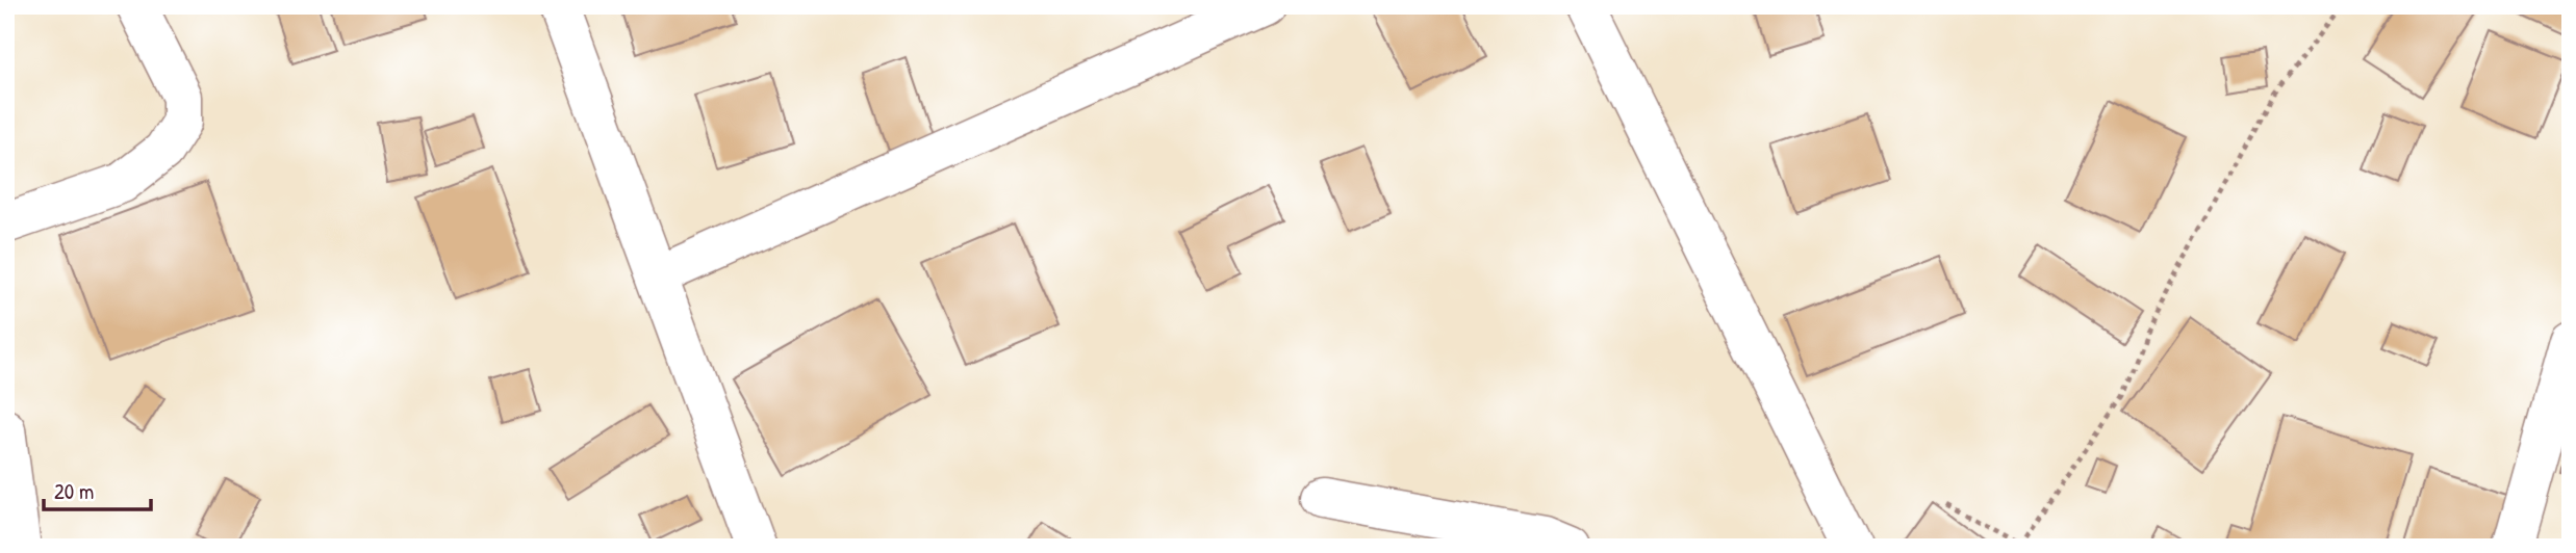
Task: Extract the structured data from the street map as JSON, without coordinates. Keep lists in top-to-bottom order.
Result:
{
  "scale_bar": "20 m"
}
